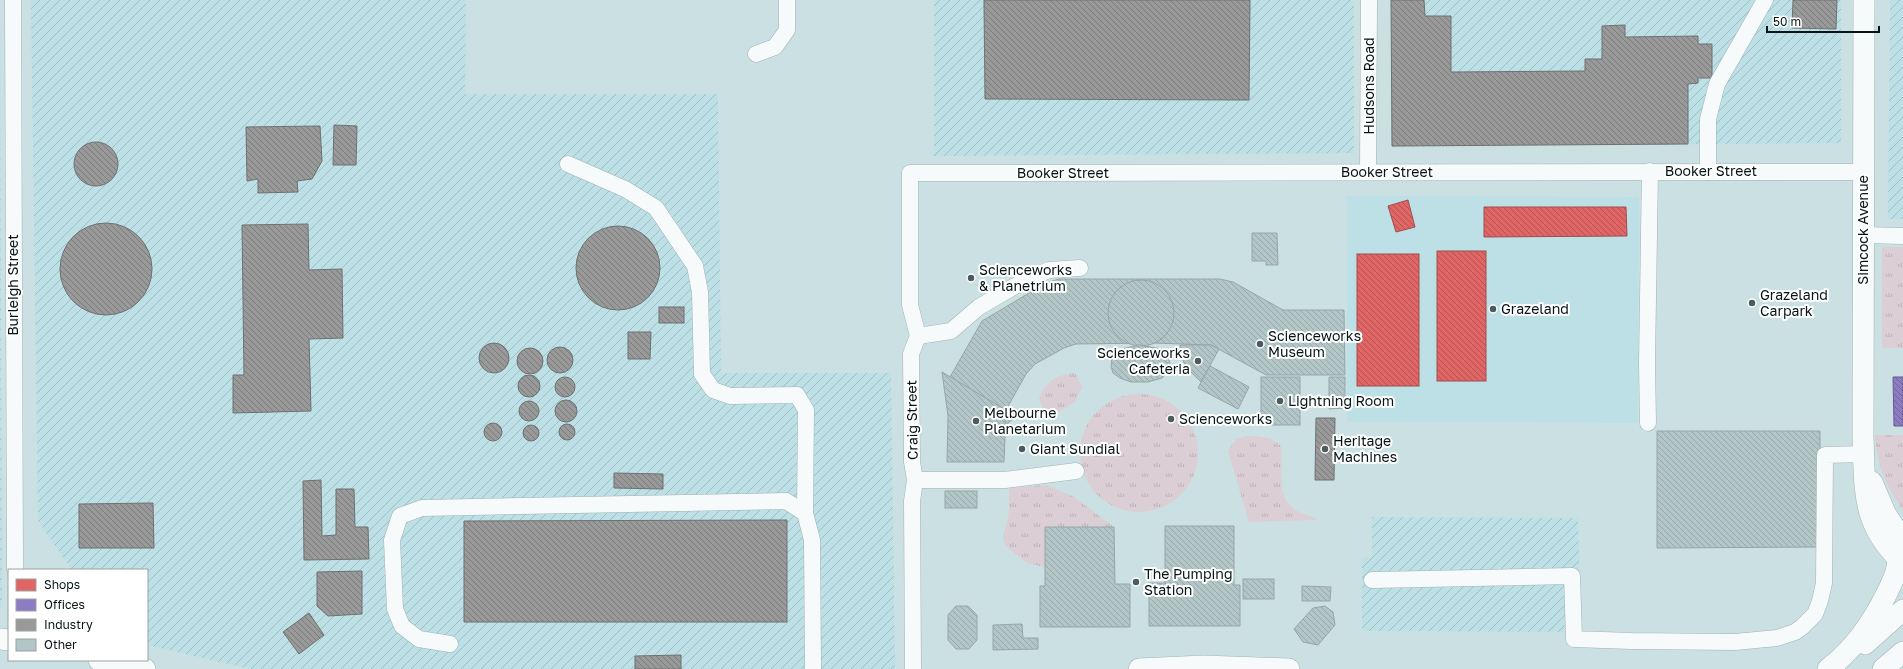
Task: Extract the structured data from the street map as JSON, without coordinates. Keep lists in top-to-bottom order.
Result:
{
  "streets": {
    "main road": ["Simcock Avenue"],
    "street": [
      "Hudsons Road",
      "Booker Street",
      "Burleigh Street",
      "Craig Street"
    ]
  },
  "crossings": [
    ["Hudsons Road", "Booker Street"],
    ["Booker Street", "Simcock Avenue"],
    ["Booker Street", "Craig Street"]
  ],
  "places": [
    "Scienceworks & Planetrium",
    "Grazeland Carpark",
    "Grazeland",
    "Scienceworks Museum",
    "Scienceworks Cafeteria",
    "Lightning Room",
    "Scienceworks",
    "Melbourne Planetarium",
    "Giant Sundial",
    "Heritage Machines",
    "The Pumping Station"
  ],
  "legend": [
    "Shops",
    "Offices",
    "Industry",
    "Other"
  ],
  "scale_bar": "50 m"
}
